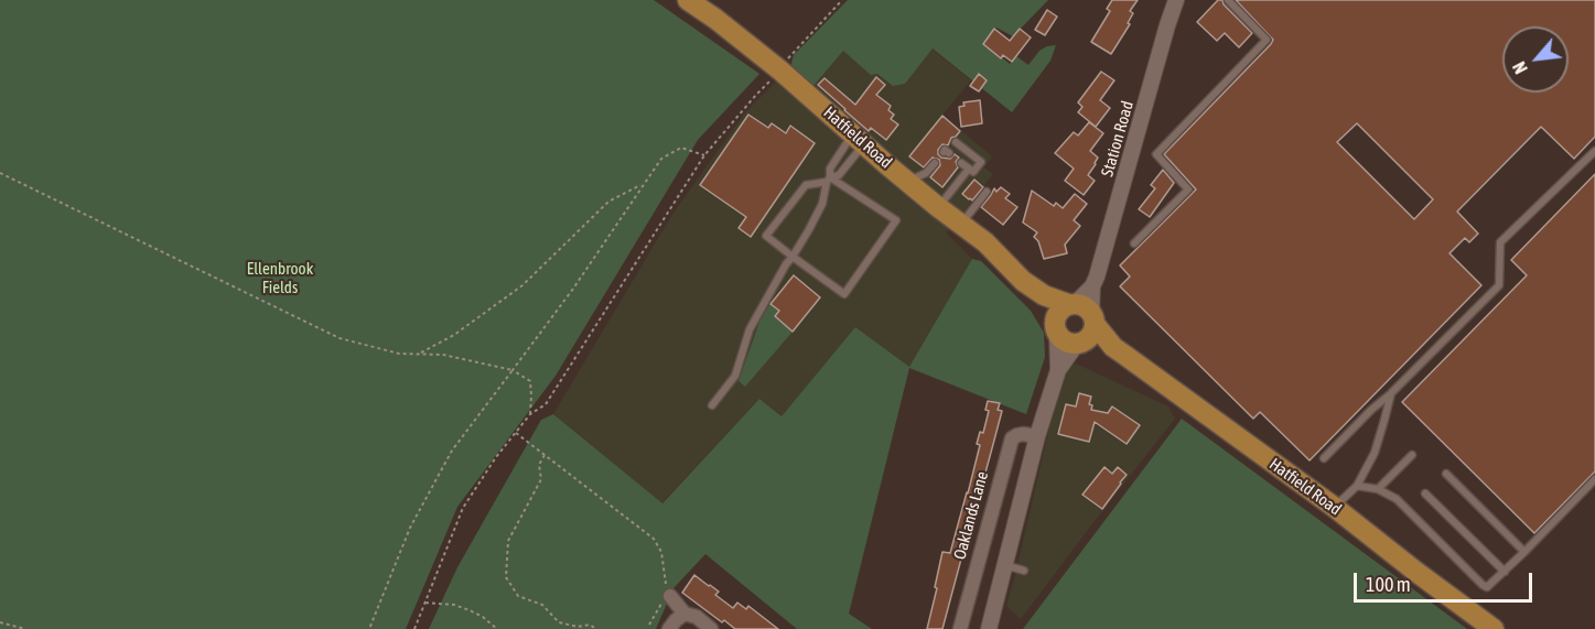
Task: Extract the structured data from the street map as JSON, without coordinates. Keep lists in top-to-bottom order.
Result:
{
  "streets": {
    "main road": ["Hatfield Road"],
    "street": ["Station Road", "Oaklands Lane"]
  },
  "crossings": [
    ["Hatfield Road", "Station Road"]
  ],
  "parks": ["Ellenbrook Fields"],
  "scale_bar": "100 m",
  "north": "bottom left"
}
